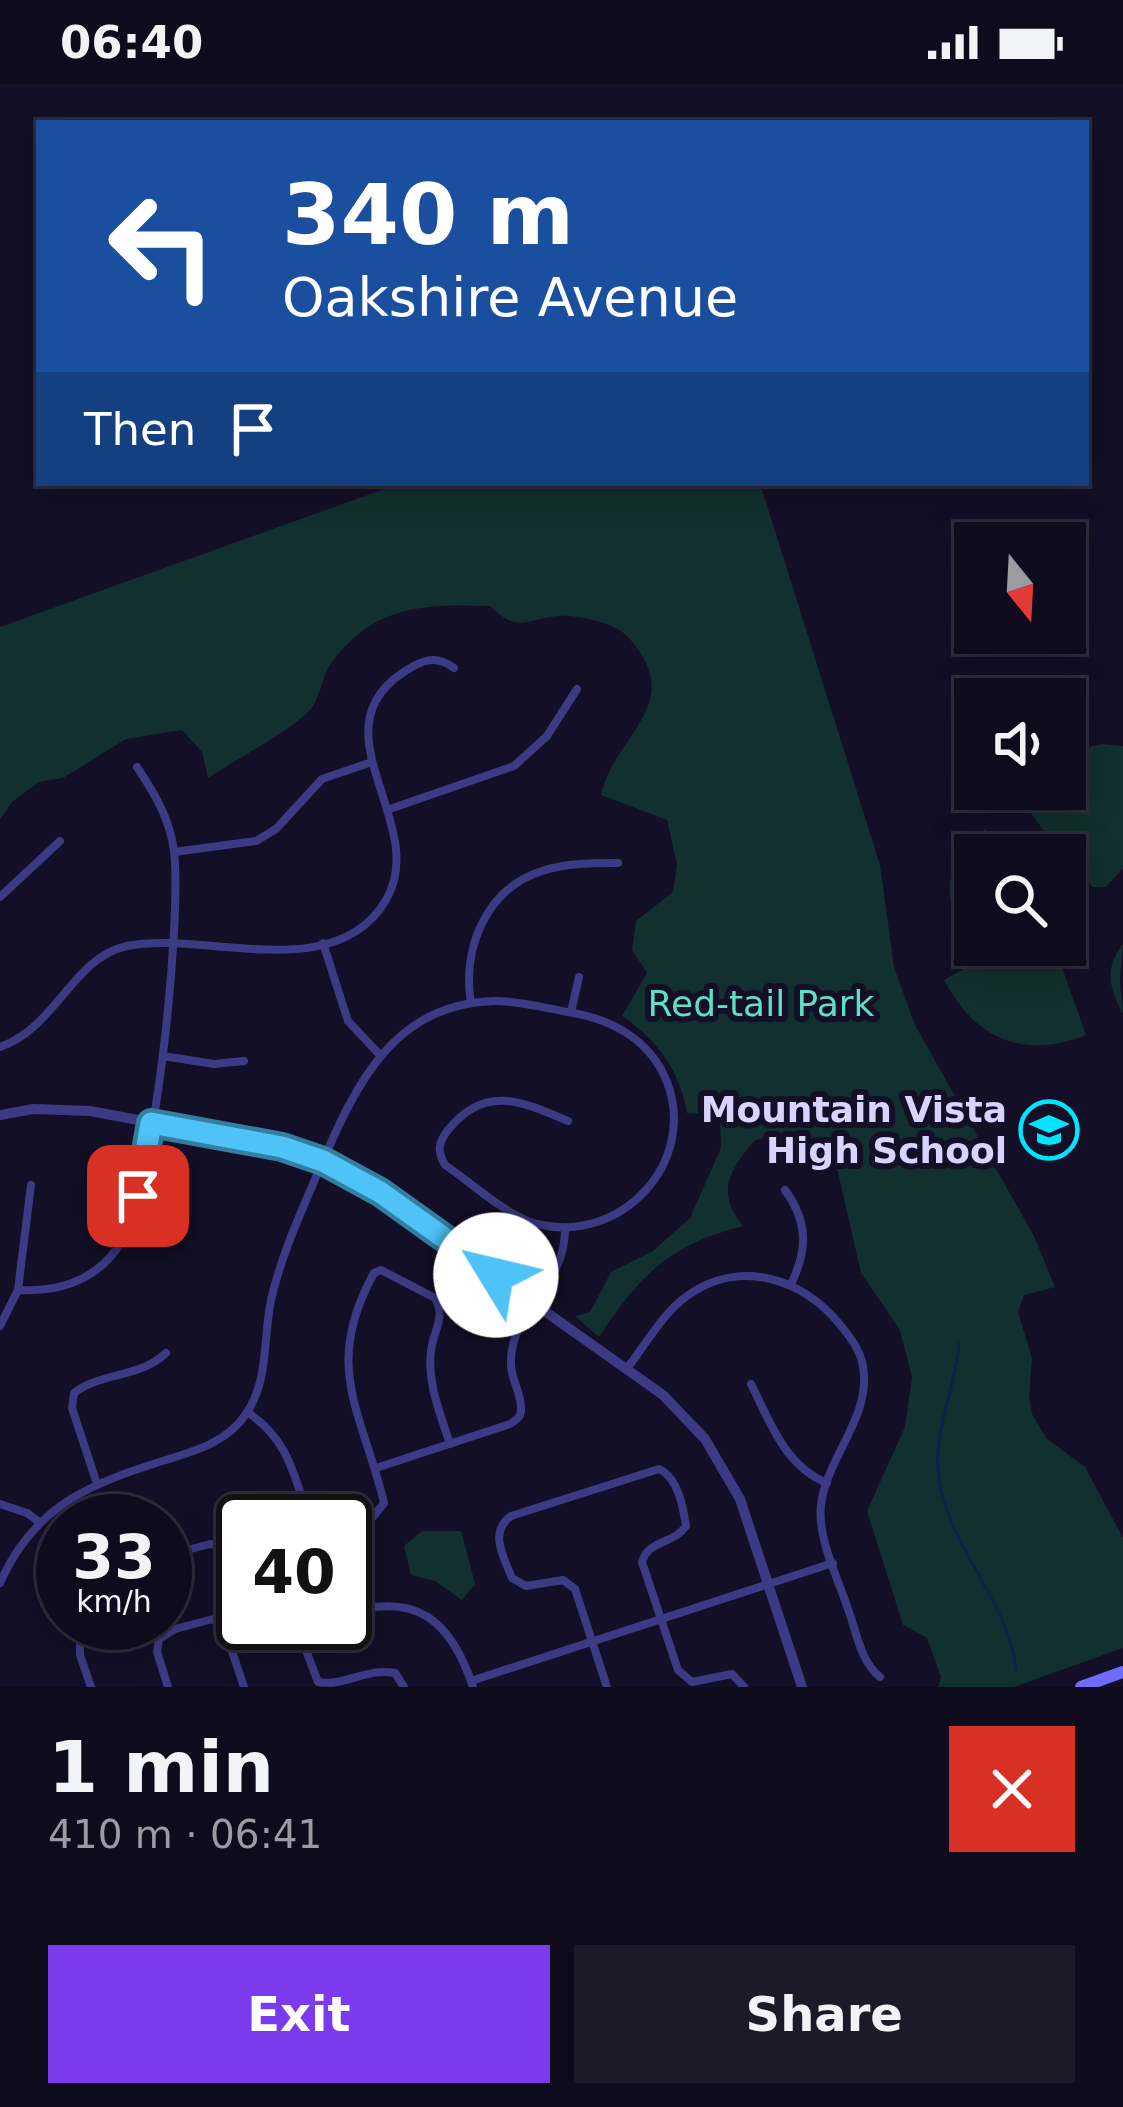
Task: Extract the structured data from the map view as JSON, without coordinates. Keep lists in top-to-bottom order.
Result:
{
  "parks": ["Red-tail Park"],
  "places": {
    "school or university": ["Mountain Vista High School"]
  },
  "north": "bottom",
  "page": {
    "status": "06:40",
    "turn": ["340 m", "Oakshire Avenue"],
    "then": "Then",
    "speed": "33 km/h",
    "limit": "40",
    "heading": ["1 min", "410 m · 06:41"],
    "buttons": ["Exit", "Share"]
  }
}
